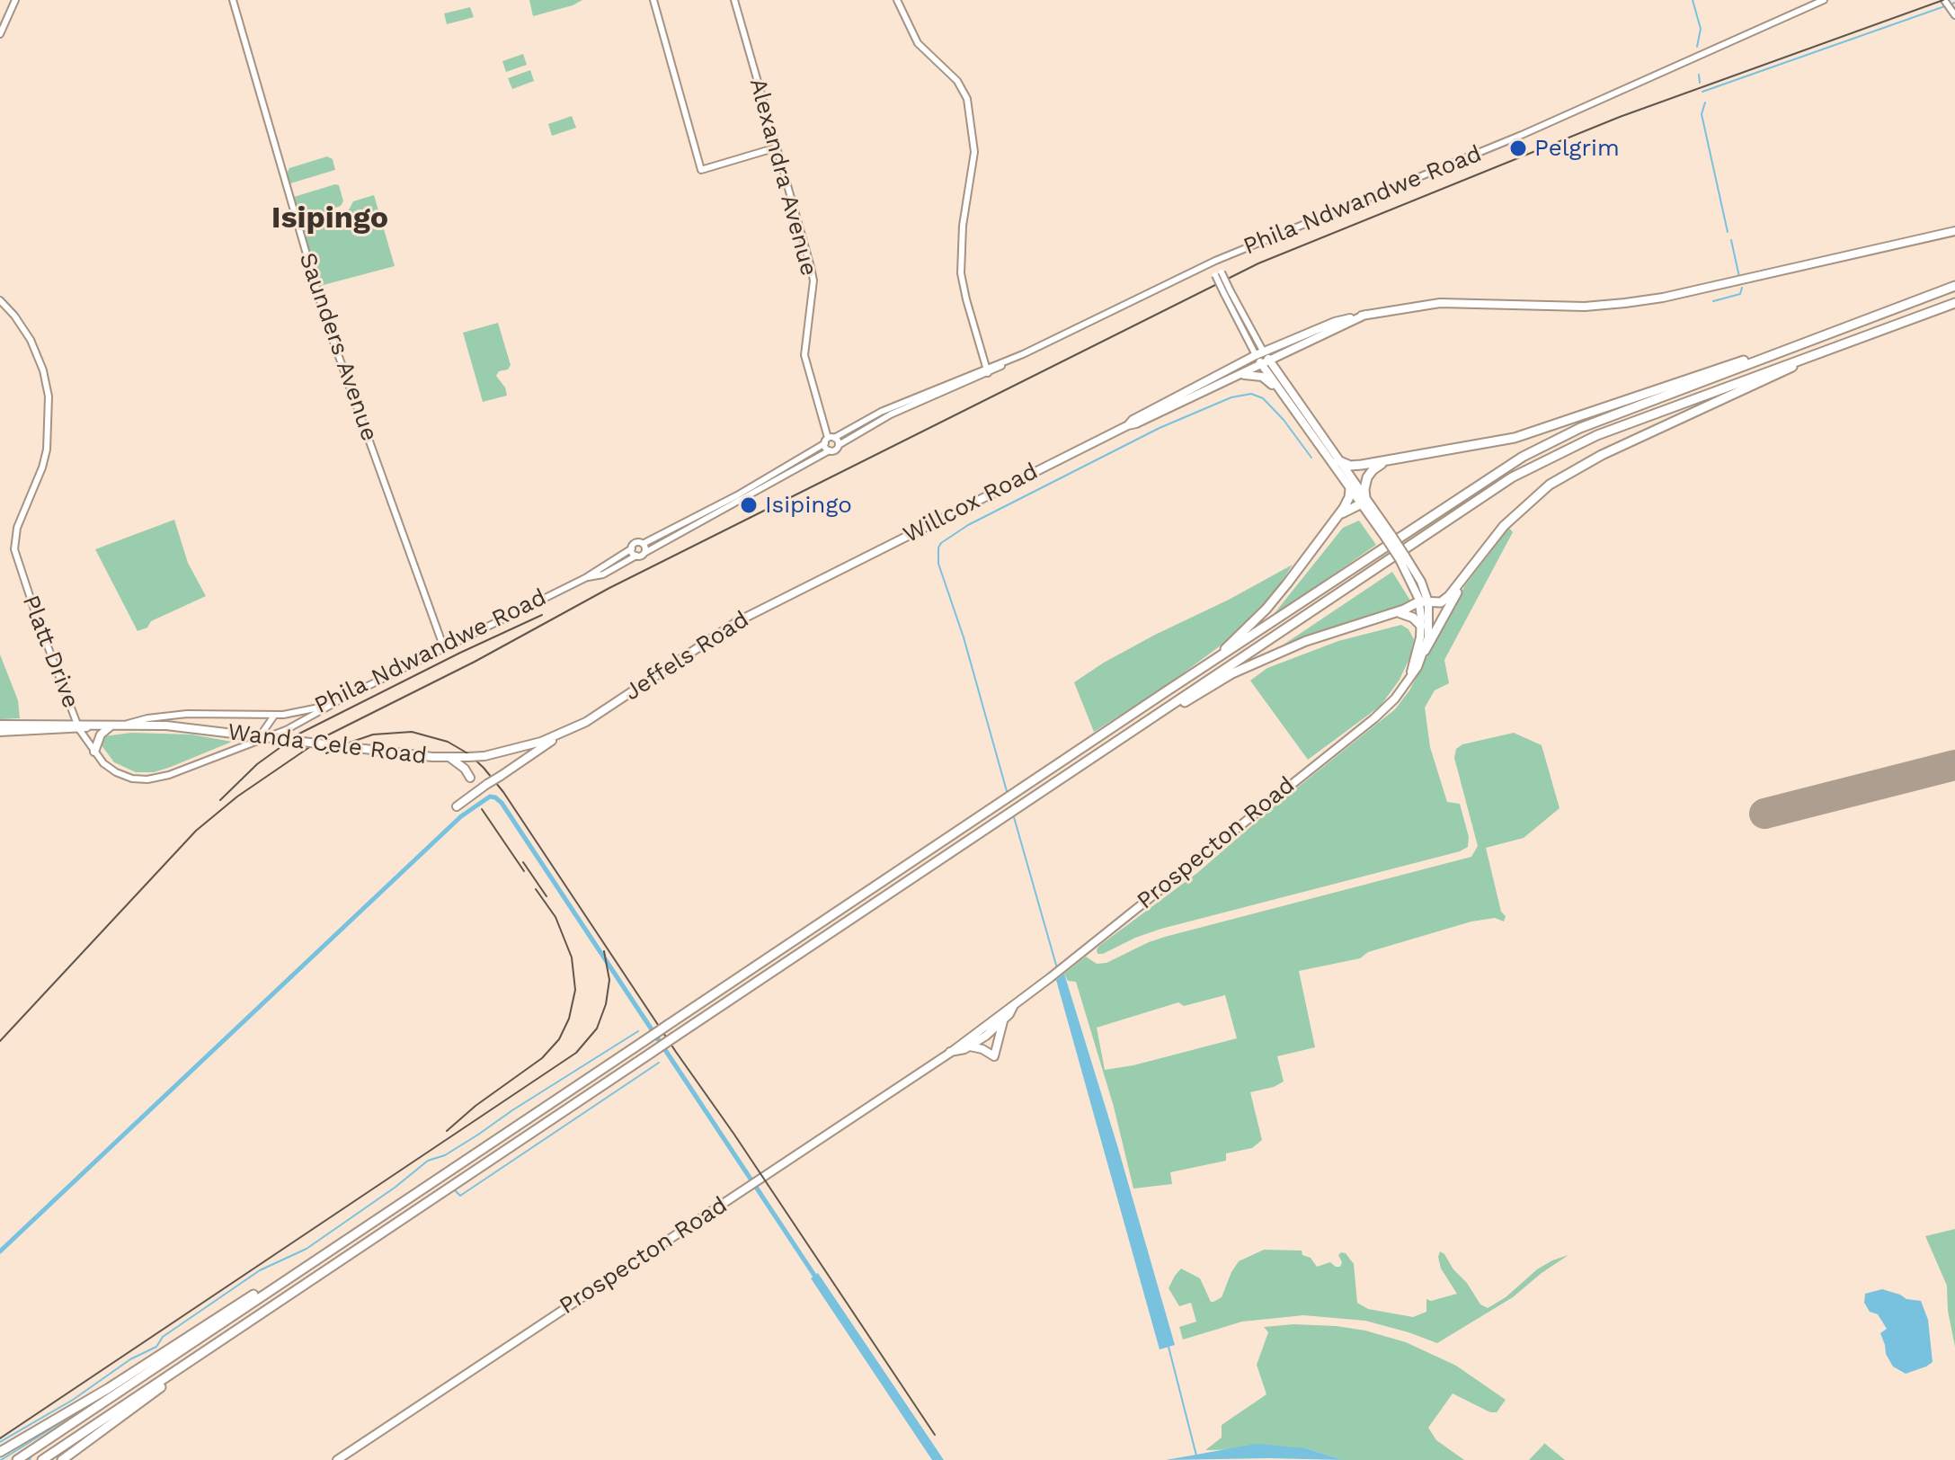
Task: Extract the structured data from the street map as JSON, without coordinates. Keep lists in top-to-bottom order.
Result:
{
  "streets": {
    "main road": [
      "Willcox Road",
      "Jeffels Road",
      "Wanda Cele Road",
      "Prospecton Road"
    ],
    "street": [
      "Alexandra Avenue",
      "Phila Ndwandwe Road",
      "Saunders Avenue",
      "Platt Drive"
    ]
  },
  "crossings": [
    ["Alexandra Avenue", "Phila Ndwandwe Road"],
    ["Phila Ndwandwe Road", "Saunders Avenue"],
    ["Phila Ndwandwe Road", "Platt Drive"],
    ["Phila Ndwandwe Road", "Wanda Cele Road"],
    ["Phila Ndwandwe Road", "Prospecton Road"],
    ["Willcox Road", "Jeffels Road"],
    ["Willcox Road", "Prospecton Road"],
    ["Platt Drive", "Wanda Cele Road"],
    ["Jeffels Road", "Wanda Cele Road"]
  ],
  "districts": ["Isipingo"],
  "places": ["Pelgrim", "Isipingo"]
}
